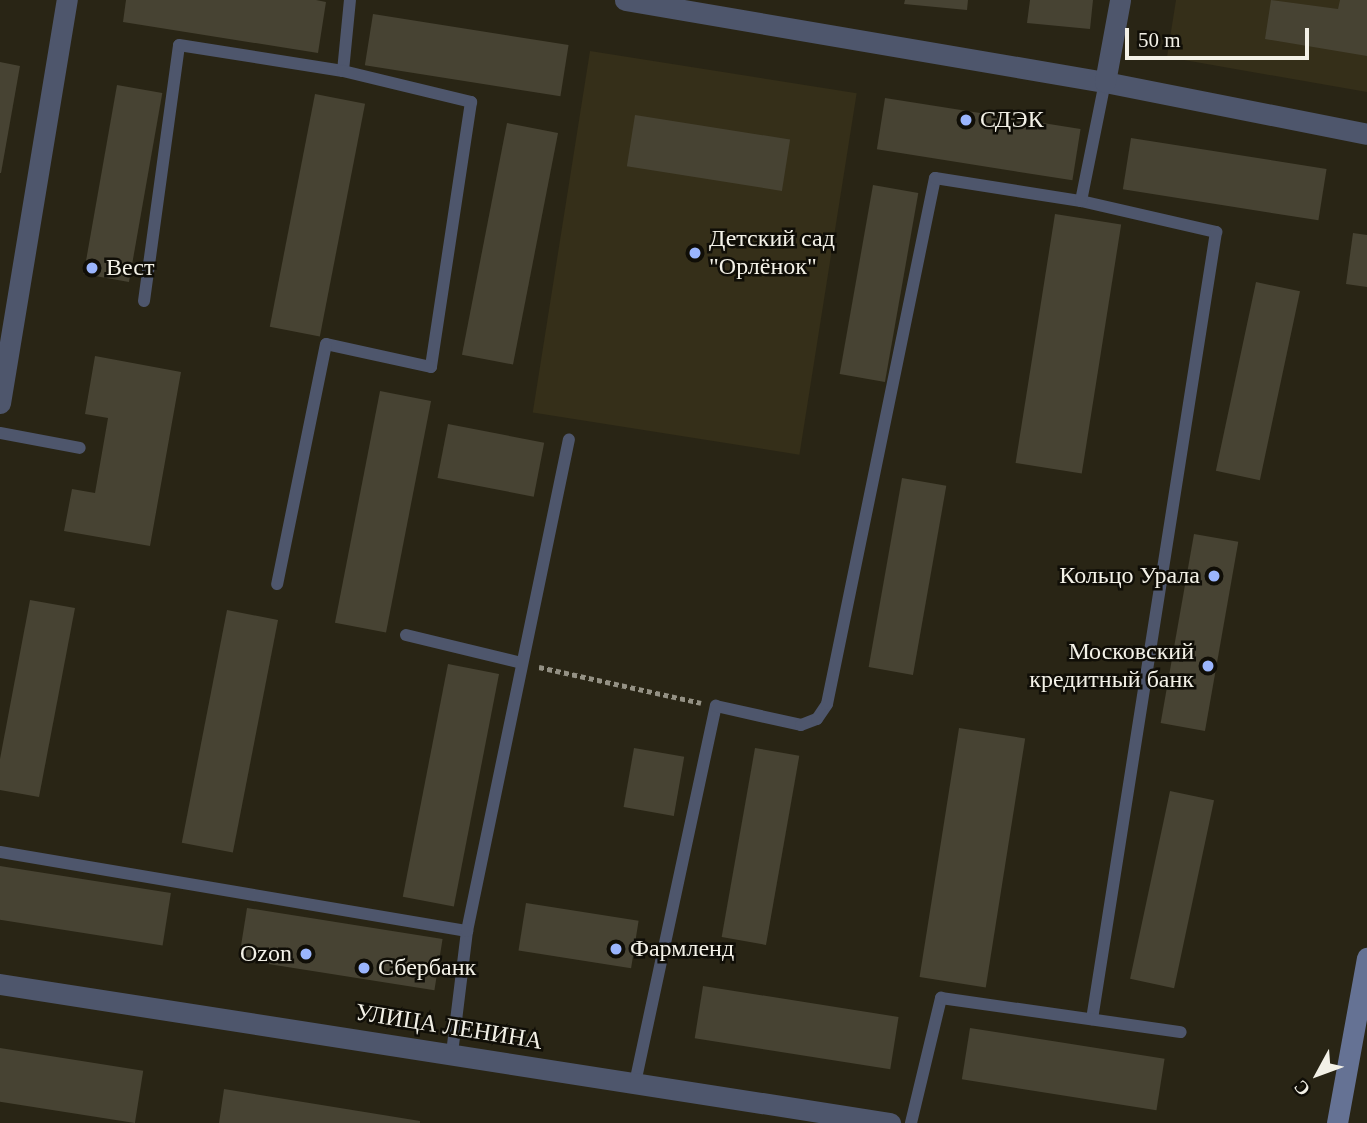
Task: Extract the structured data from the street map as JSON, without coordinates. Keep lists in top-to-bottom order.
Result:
{
  "streets": {
    "street": ["УЛИЦА ЛЕНИНА"]
  },
  "places": [
    "СДЭК",
    "Детский сад \"Орлёнок\"",
    "Вест",
    "Кольцо Урала",
    "Московский кредитный банк",
    "Фармленд",
    "Ozon",
    "Сбербанк"
  ],
  "scale_bar": "50 m",
  "north": "bottom left"
}
